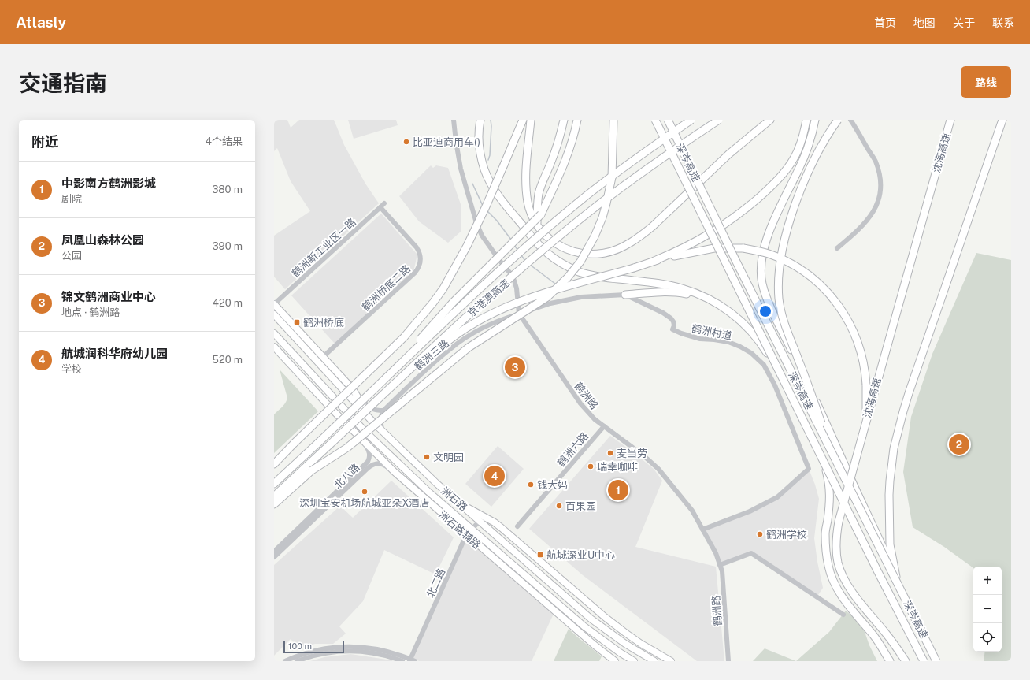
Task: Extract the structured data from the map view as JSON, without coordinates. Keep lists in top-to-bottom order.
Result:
{
  "streets": {
    "highway": ["沈海高速", "深岑高速", "京港澳高速"],
    "main road": ["洲石路", "洲石路辅路"],
    "street": [
      "鹤洲新工业区一路",
      "鹤洲桥底二路",
      "鹤洲村道",
      "鹤洲三路",
      "鹤洲路",
      "鹤洲六路",
      "北八路",
      "北二路"
    ]
  },
  "crossings": [
    ["鹤洲新工业区一路", "鹤洲桥底二路"],
    ["鹤洲村道", "鹤洲三路"],
    ["鹤洲村道", "鹤洲路"],
    ["鹤洲三路", "鹤洲路"],
    ["鹤洲路", "鹤洲六路"],
    ["北八路", "洲石路辅路"],
    ["洲石路", "洲石路辅路"],
    ["洲石路", "北二路"],
    ["洲石路辅路", "北二路"]
  ],
  "places": {
    "other": [
      "比亚迪商用车()",
      "麦当劳",
      "文明园",
      "瑞幸咖啡",
      "钱大妈",
      "深圳宝安机场航城亚朵X酒店",
      "百果园",
      "鹤洲学校"
    ],
    "transit": ["鹤洲桥底", "航城深业U中心"]
  },
  "scale_bar": "100 m",
  "page": {
    "header": "Atlasly",
    "nav": [
      "首页",
      "地图",
      "关于",
      "联系"
    ],
    "title": "交通指南",
    "buttons": "路线",
    "heading": ["附近", "4个结果"],
    "list": [
      {
        "mark": "1",
        "name": "中影南方鹤洲影城",
        "note": "剧院",
        "value": "380 m"
      },
      {
        "mark": "2",
        "name": "凤凰山森林公园",
        "note": "公园",
        "value": "390 m"
      },
      {
        "mark": "3",
        "name": "锦文鹤洲商业中心",
        "note": "地点 · 鹤洲路",
        "value": "420 m"
      },
      {
        "mark": "4",
        "name": "航城润科华府幼儿园",
        "note": "学校",
        "value": "520 m"
      }
    ],
    "pins": [
      "3",
      "2",
      "4",
      "1"
    ],
    "map_buttons": ["+", "−"],
    "scale": "100 m"
  }
}
